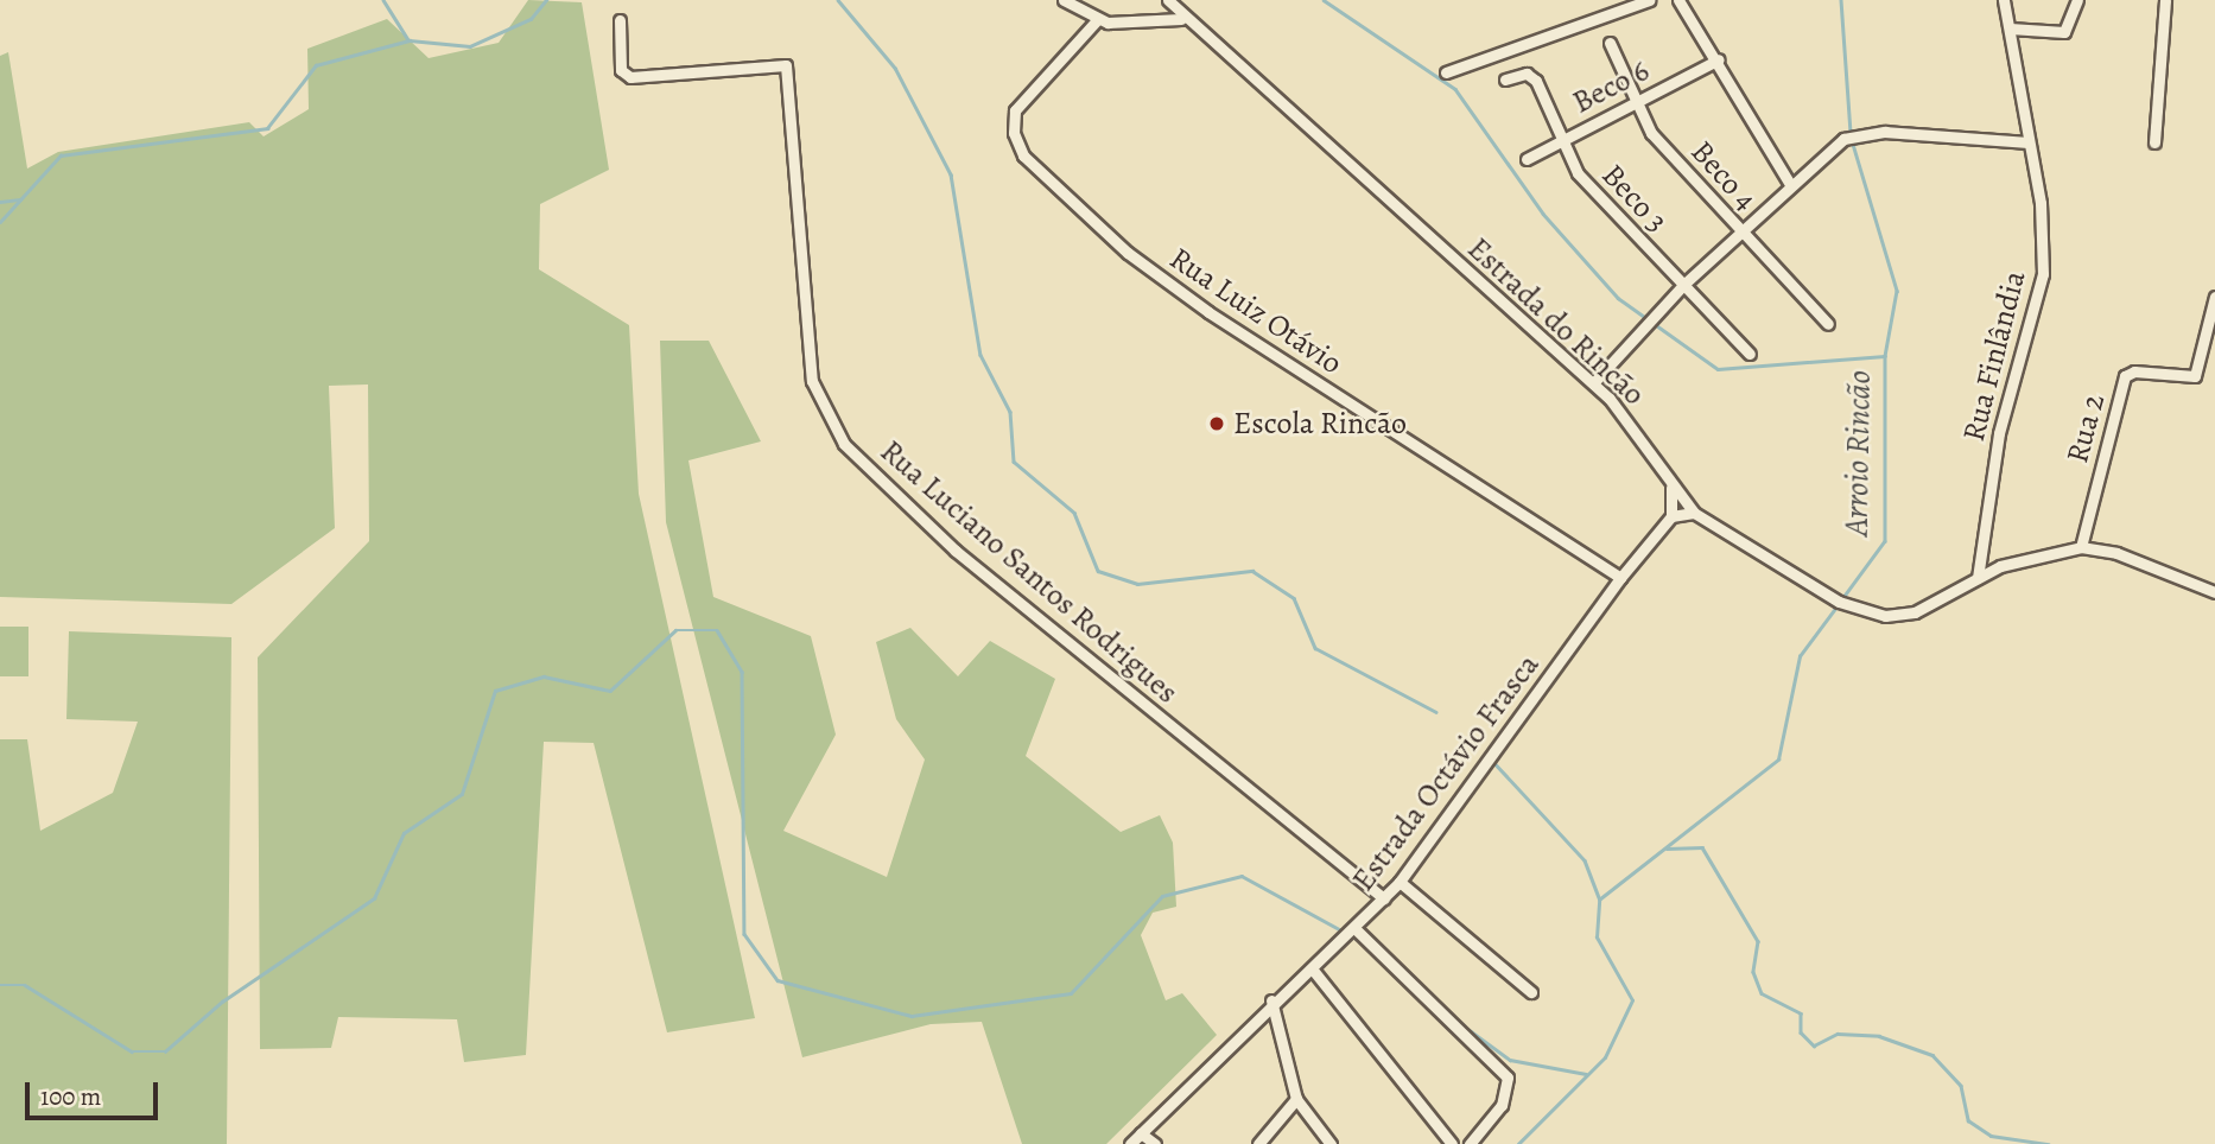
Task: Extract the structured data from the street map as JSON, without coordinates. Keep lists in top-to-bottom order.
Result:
{
  "streets": {
    "street": [
      "Beco 6",
      "Beco 4",
      "Beco 3",
      "Rua Luiz Otávio",
      "Estrada do Rincão",
      "Rua Finlândia",
      "Rua 2",
      "Rua Luciano Santos Rodrigues",
      "Estrada Octávio Frasca"
    ]
  },
  "crossings": [
    ["Beco 6", "Beco 4"],
    ["Beco 6", "Beco 3"],
    ["Rua Luiz Otávio", "Estrada Octávio Frasca"],
    ["Estrada do Rincão", "Rua Finlândia"],
    ["Estrada do Rincão", "Rua 2"],
    ["Rua Luciano Santos Rodrigues", "Estrada Octávio Frasca"]
  ],
  "water": ["Arroio Rincão"],
  "places": ["Escola Rincão"],
  "scale_bar": "100 m"
}
